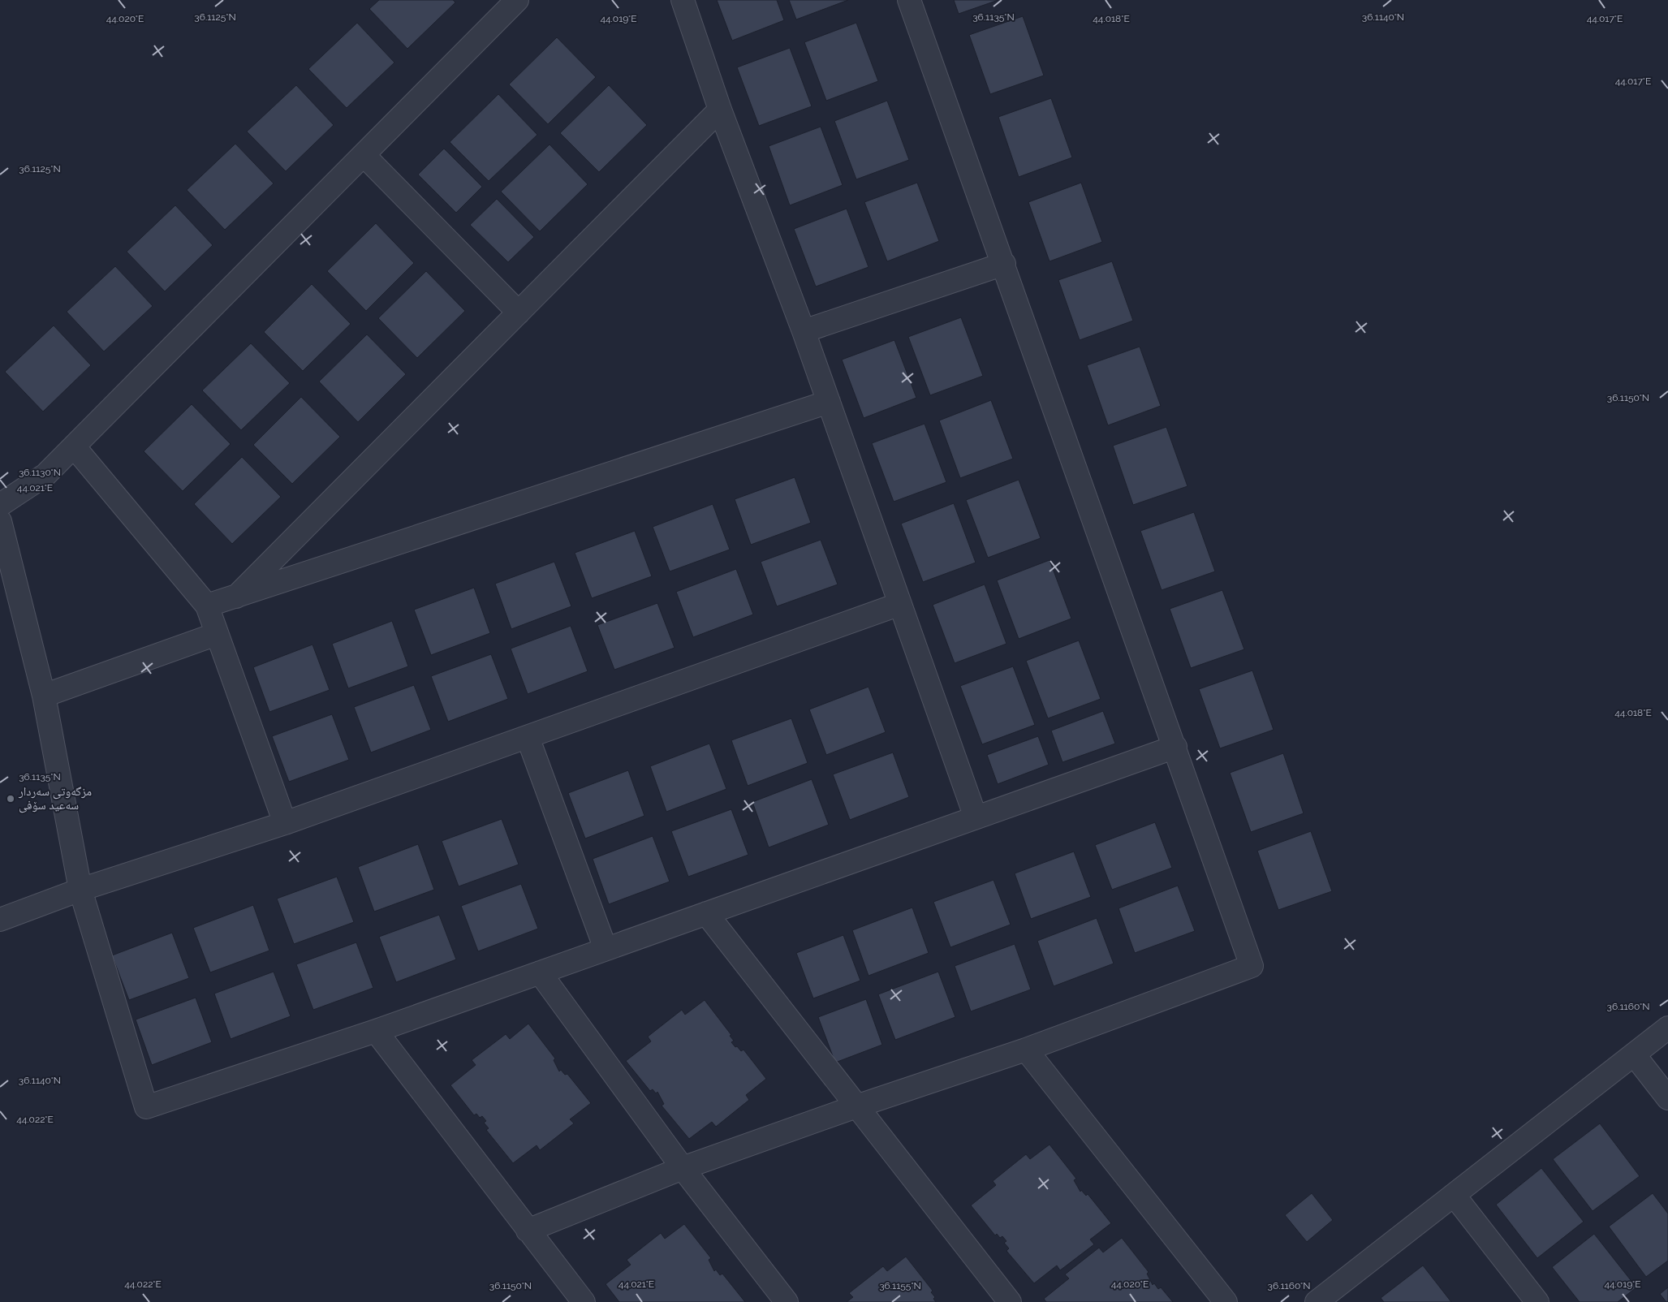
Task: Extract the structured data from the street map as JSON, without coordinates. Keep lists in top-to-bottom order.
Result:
{
  "places": ["مزگەوتی سەردار سەعید سۆفی"],
  "coordinates": [
    "36.1125°N",
    "36.1135°N",
    "36.1140°N",
    "44.020°E",
    "44.019°E",
    "44.018°E",
    "44.017°E",
    "36.1150°N",
    "36.1130°N",
    "44.021°E",
    "36.1160°N",
    "44.022°E",
    "36.1155°N"
  ]
}
